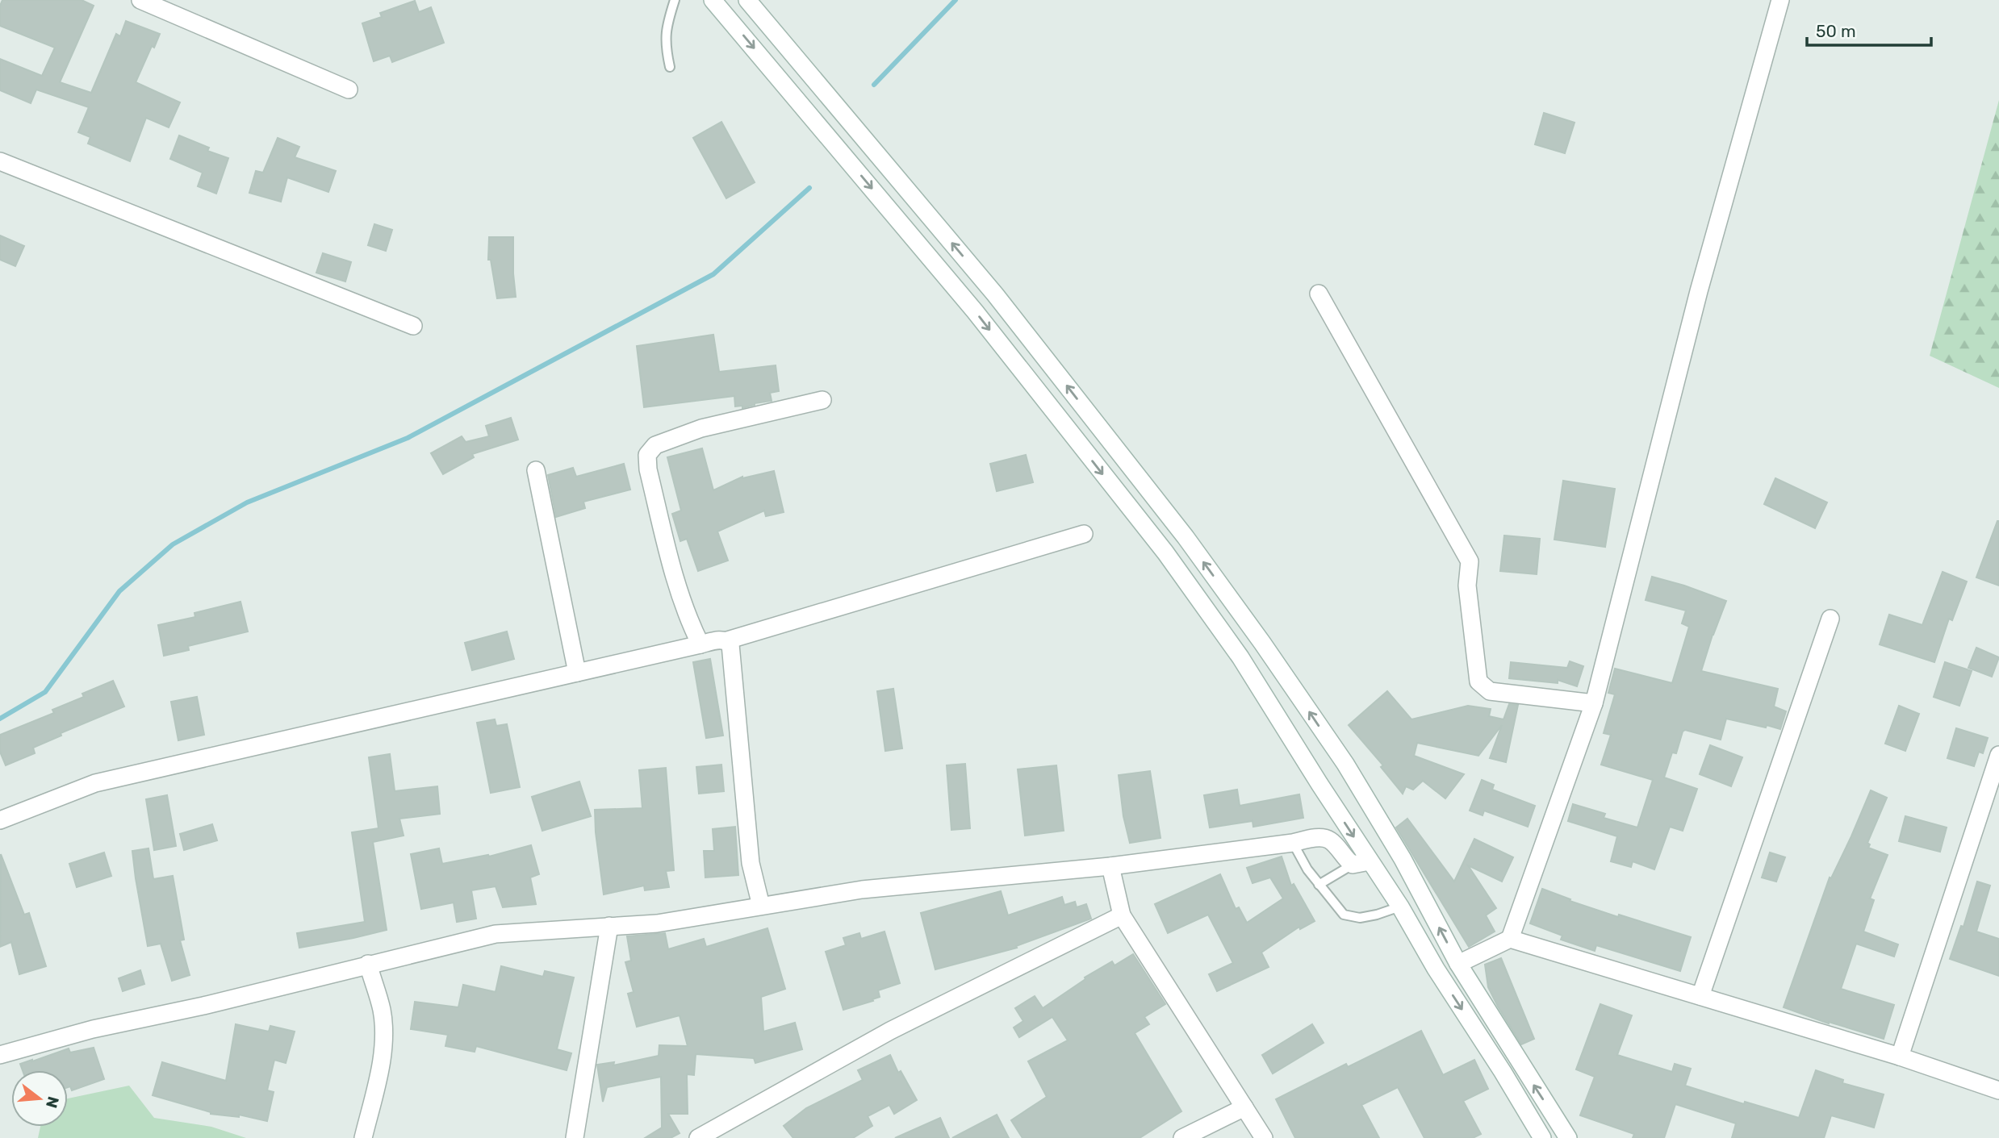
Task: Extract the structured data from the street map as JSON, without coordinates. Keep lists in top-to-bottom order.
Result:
{
  "scale_bar": "50 m",
  "north": "right"
}
